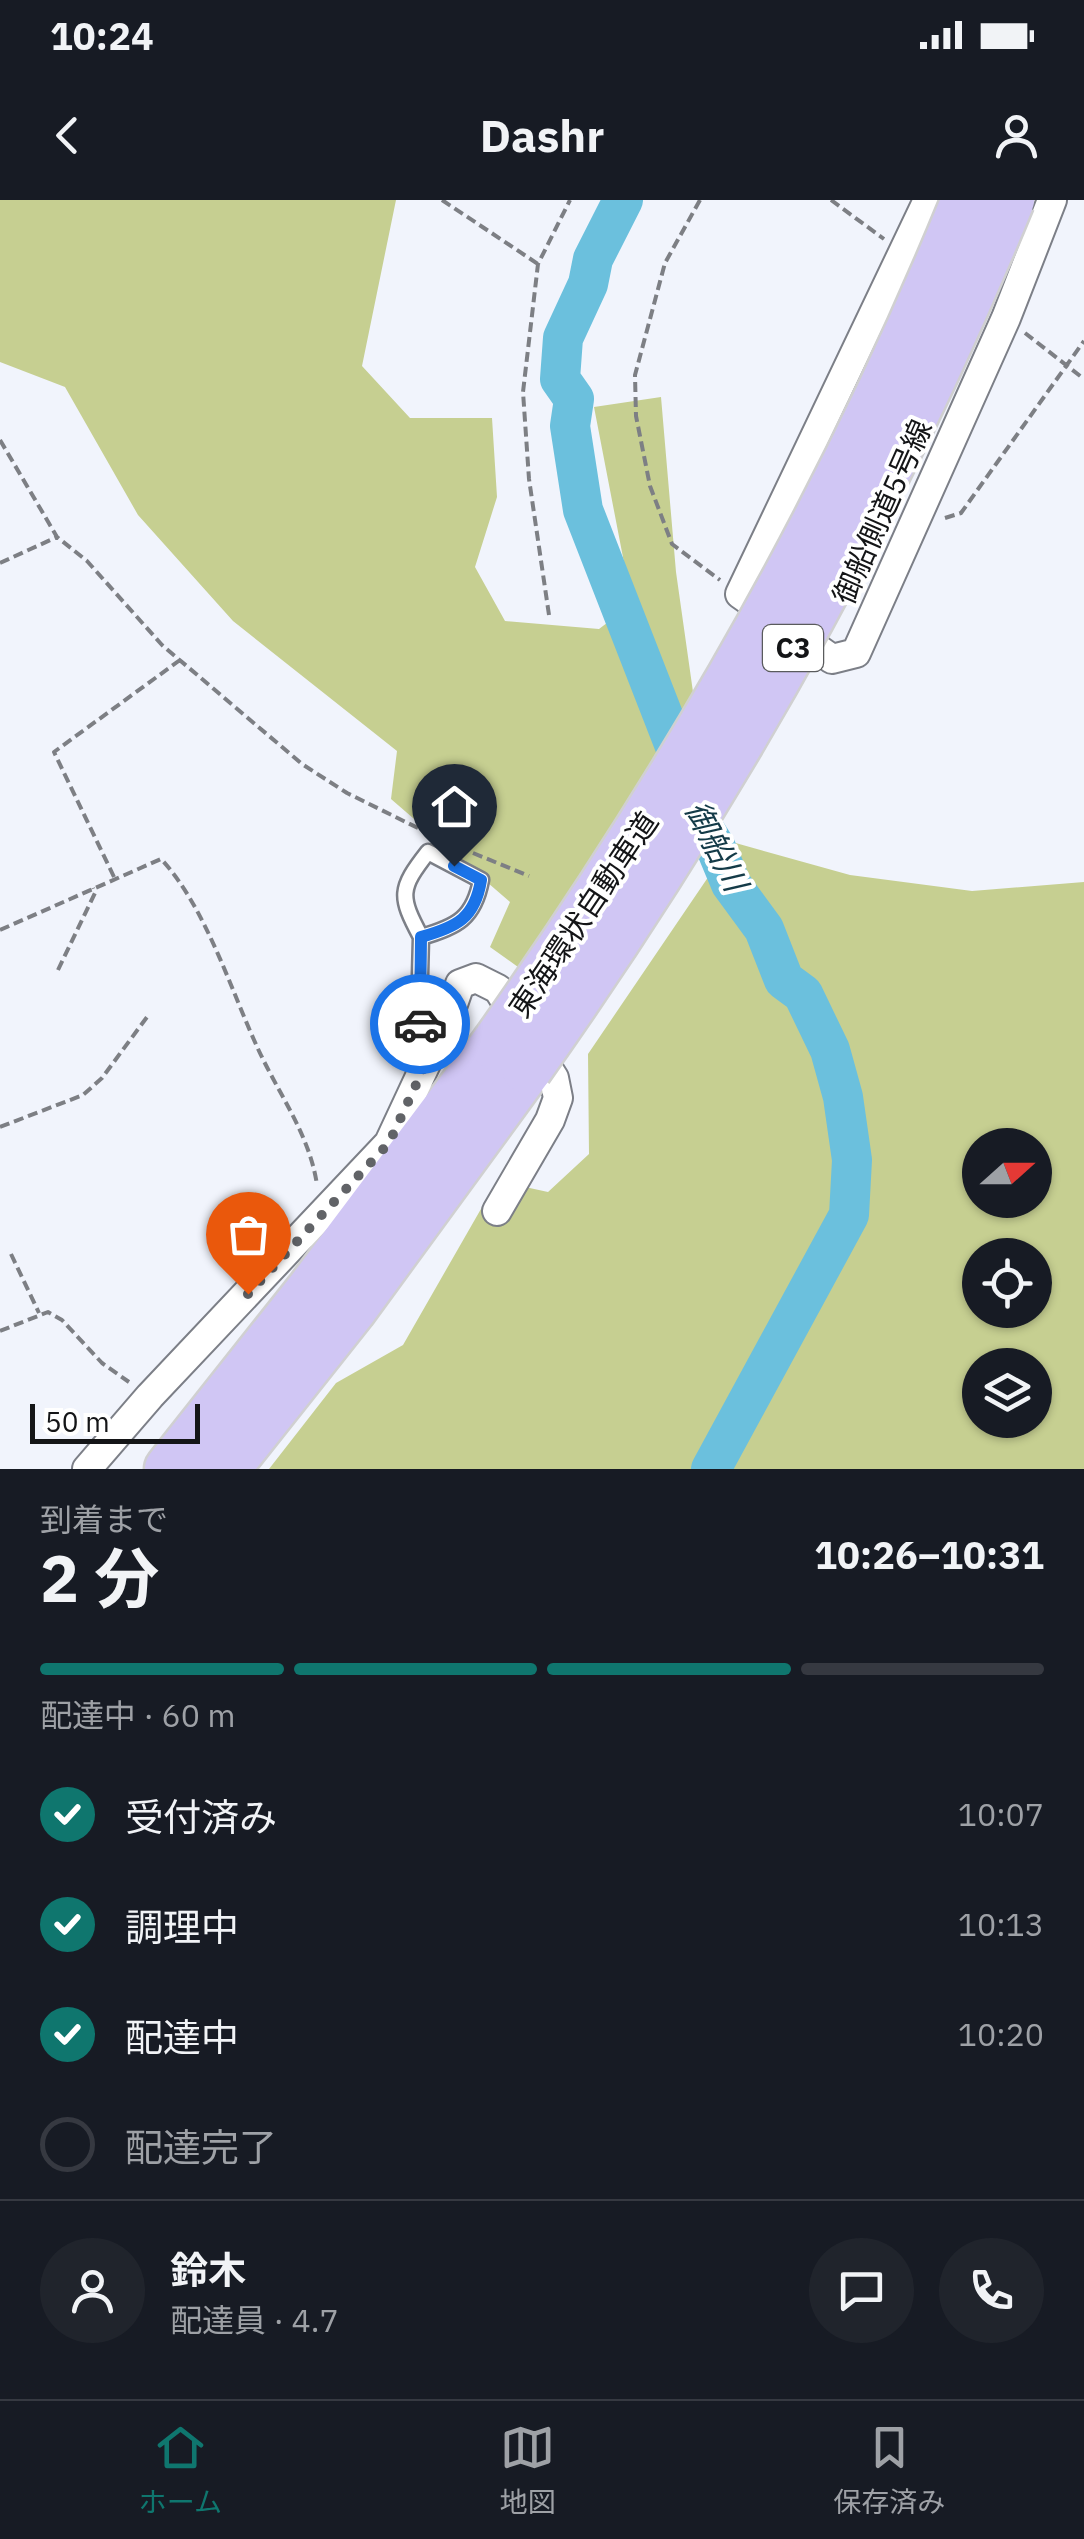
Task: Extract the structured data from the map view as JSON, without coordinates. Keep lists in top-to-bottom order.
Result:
{
  "streets": {
    "highway": ["C3", "東海環状自動車道"],
    "street": ["御船側道5号線"]
  },
  "water": ["御船川"],
  "scale_bar": "50 m",
  "north": "right",
  "page": {
    "status": "10:24",
    "header": "Dashr",
    "scale": "50 m",
    "heading": ["2 分", "到着まで", "10:26–10:31"],
    "panel": ["鈴木", "配達員 · 4.7"],
    "bar": "配達中 · 60 m",
    "list": [
      ["受付済み", "10:07"],
      ["調理中", "10:13"],
      ["配達中", "10:20"],
      "配達完了"
    ],
    "tabs": ["ホーム", "地図", "保存済み"]
  }
}
